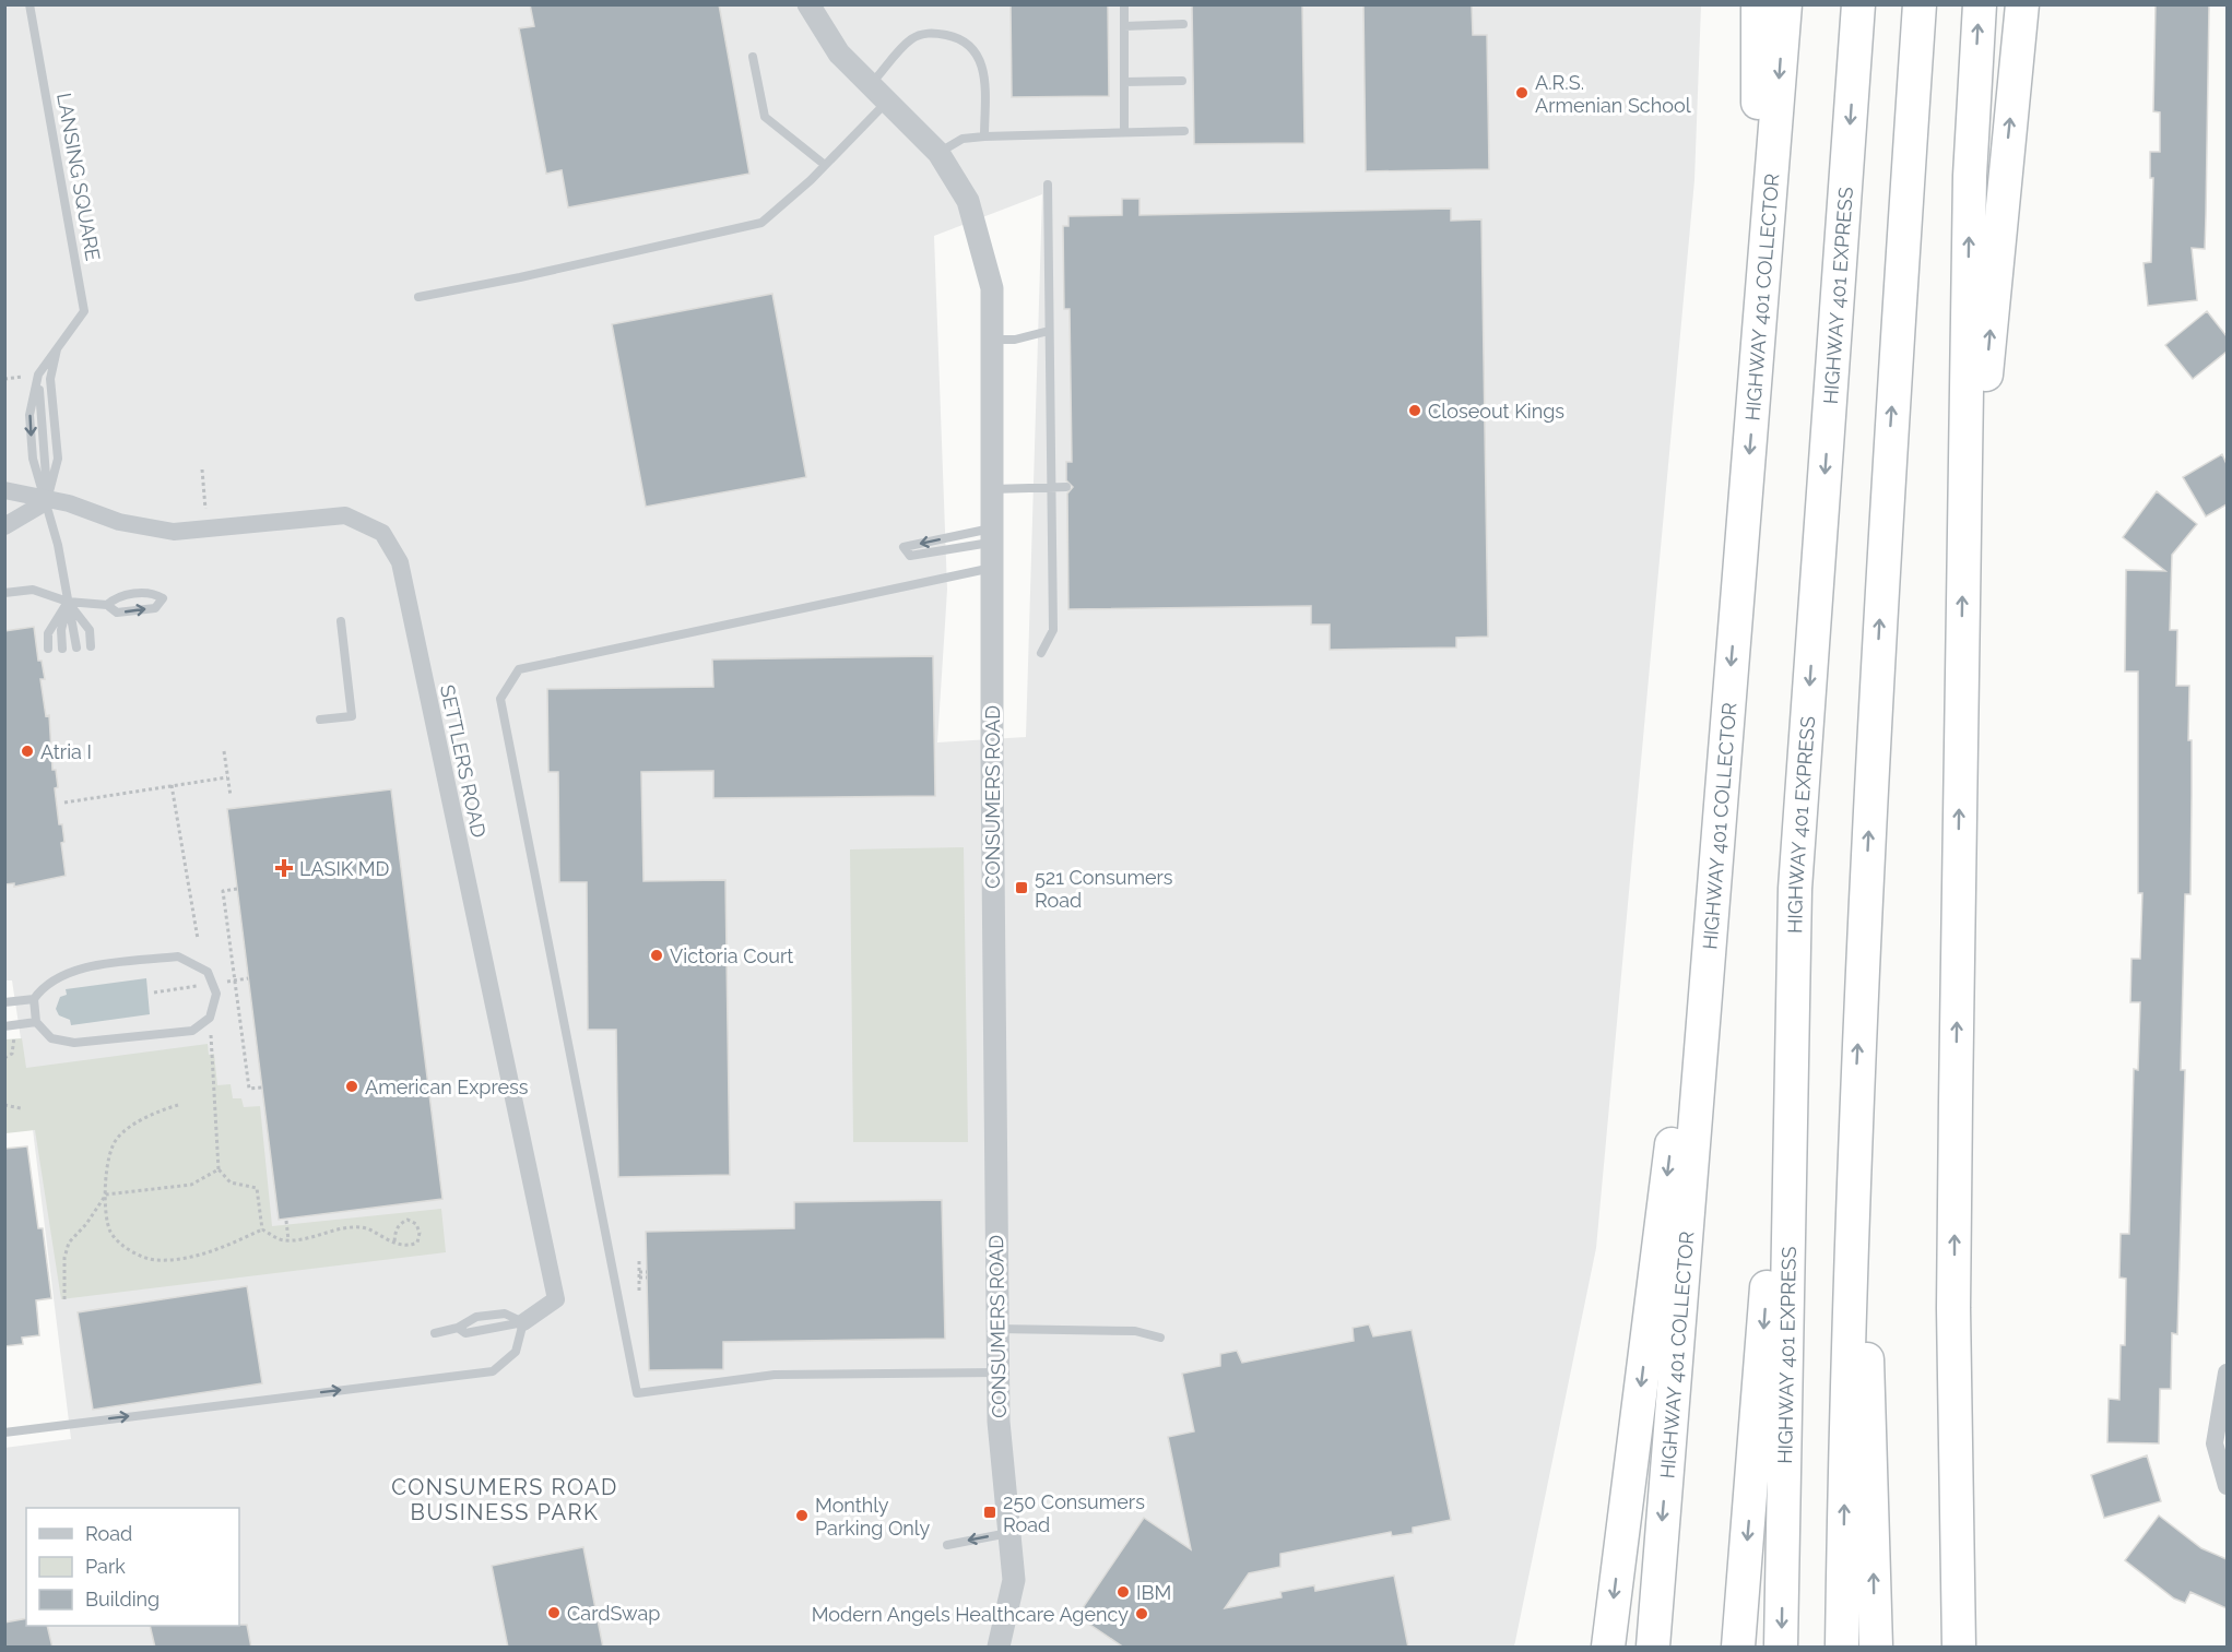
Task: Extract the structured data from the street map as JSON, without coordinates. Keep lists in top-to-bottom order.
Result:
{
  "streets": {
    "highway": ["HIGHWAY 401 EXPRESS", "HIGHWAY 401 COLLECTOR"],
    "street": ["SETTLERS ROAD", "CONSUMERS ROAD"],
    "lane": ["LANSING SQUARE"]
  },
  "crossings": [
    ["LANSING SQUARE", "SETTLERS ROAD"]
  ],
  "districts": ["CONSUMERS ROAD BUSINESS PARK"],
  "places": {
    "other": [
      "A.R.S. Armenian School",
      "Closeout Kings",
      "Atria I",
      "Victoria Court",
      "American Express",
      "Monthly Parking Only",
      "IBM",
      "CardSwap",
      "Modern Angels Healthcare Agency"
    ],
    "health": ["LASIK MD"],
    "transit": ["521 Consumers Road", "250 Consumers Road"]
  },
  "legend": ["Road", "Park", "Building"]
}
